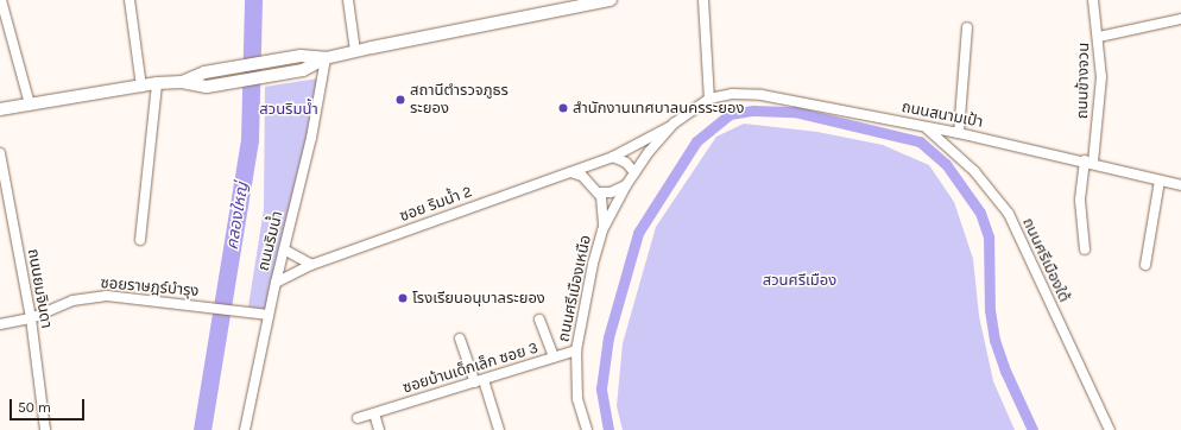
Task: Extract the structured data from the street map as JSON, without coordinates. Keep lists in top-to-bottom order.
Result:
{
  "streets": {
    "street": [
      "ถนนข้างจวน",
      "ถนนสนามเป้า",
      "ซอย ริมน้ำ 2",
      "ถนนริมน้ำ",
      "ถนนศรีเมืองใต้",
      "ซอยราษฎร์บำรุง",
      "ถนนยมจินดา",
      "ถนนศรีเมืองเหนือ",
      "ซอยบ้านเด็กเล็ก ซอย 3"
    ]
  },
  "crossings": [
    ["ถนนข้างจวน", "ถนนสนามเป้า"],
    ["ถนนสนามเป้า", "ถนนศรีเมืองใต้"],
    ["ถนนสนามเป้า", "ถนนศรีเมืองเหนือ"],
    ["ซอย ริมน้ำ 2", "ถนนริมน้ำ"],
    ["ซอย ริมน้ำ 2", "ถนนศรีเมืองเหนือ"],
    ["ถนนริมน้ำ", "ซอยราษฎร์บำรุง"],
    ["ซอยราษฎร์บำรุง", "ถนนยมจินดา"],
    ["ถนนศรีเมืองเหนือ", "ซอยบ้านเด็กเล็ก ซอย 3"]
  ],
  "water": ["คลองใหญ่"],
  "parks": ["สวนริมน้ำ", "สวนศรีเมือง"],
  "places": ["สถานีตำรวจภูธร ระยอง", "สำนักงานเทศบาลนครระยอง", "โรงเรียนอนุบาลระยอง"],
  "scale_bar": "50 m"
}
